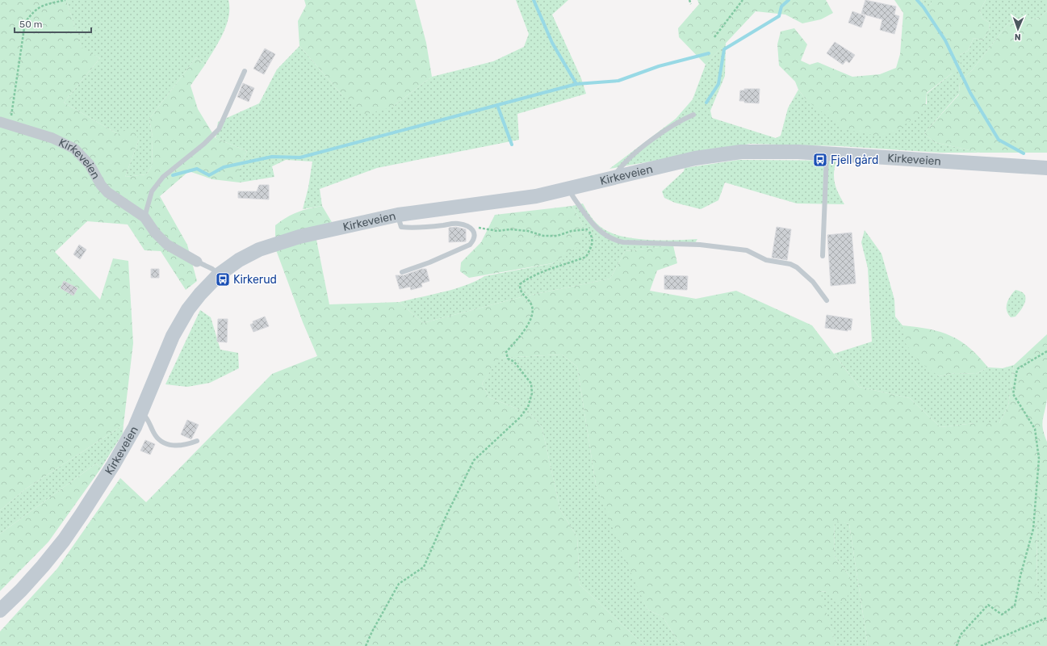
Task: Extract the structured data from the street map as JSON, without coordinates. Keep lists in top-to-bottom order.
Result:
{
  "streets": {
    "main road": ["Kirkeveien"]
  },
  "places": {
    "bus stop": ["Fjell gård", "Kirkerud"]
  },
  "scale_bar": "50 m",
  "north": "bottom"
}
